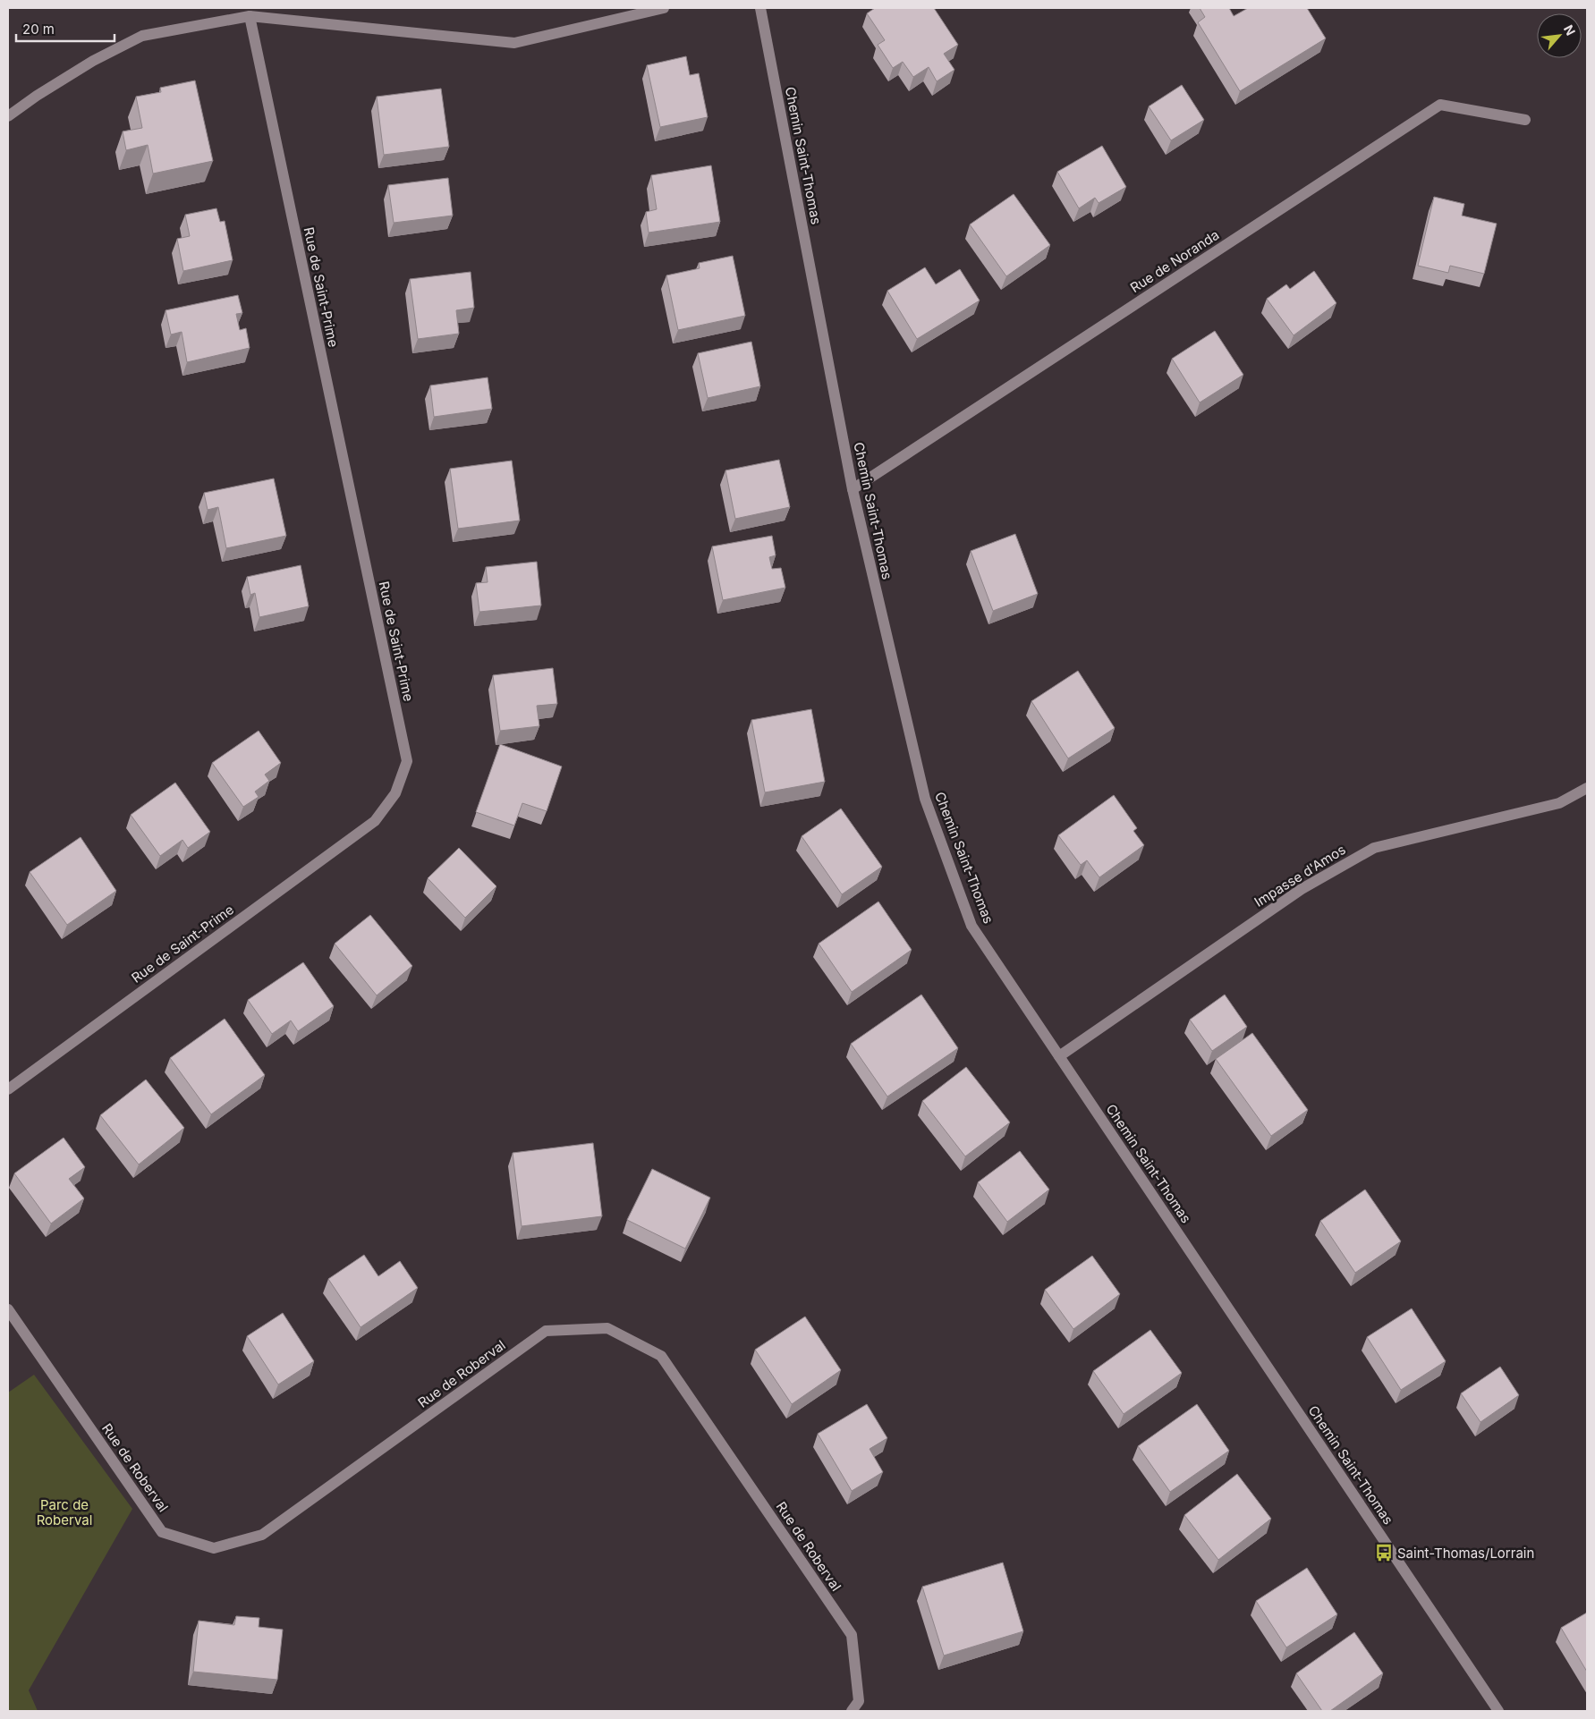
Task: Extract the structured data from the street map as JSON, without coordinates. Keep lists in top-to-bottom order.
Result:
{
  "streets": {
    "street": [
      "Chemin Saint-Thomas",
      "Rue de Noranda",
      "Rue de Saint-Prime",
      "Impasse d'Amos",
      "Rue de Roberval"
    ]
  },
  "crossings": [
    ["Chemin Saint-Thomas", "Rue de Noranda"],
    ["Chemin Saint-Thomas", "Impasse d'Amos"]
  ],
  "parks": ["Parc de Roberval"],
  "places": {
    "bus stop": ["Saint-Thomas/Lorrain"]
  },
  "scale_bar": "20 m",
  "north": "top right"
}
